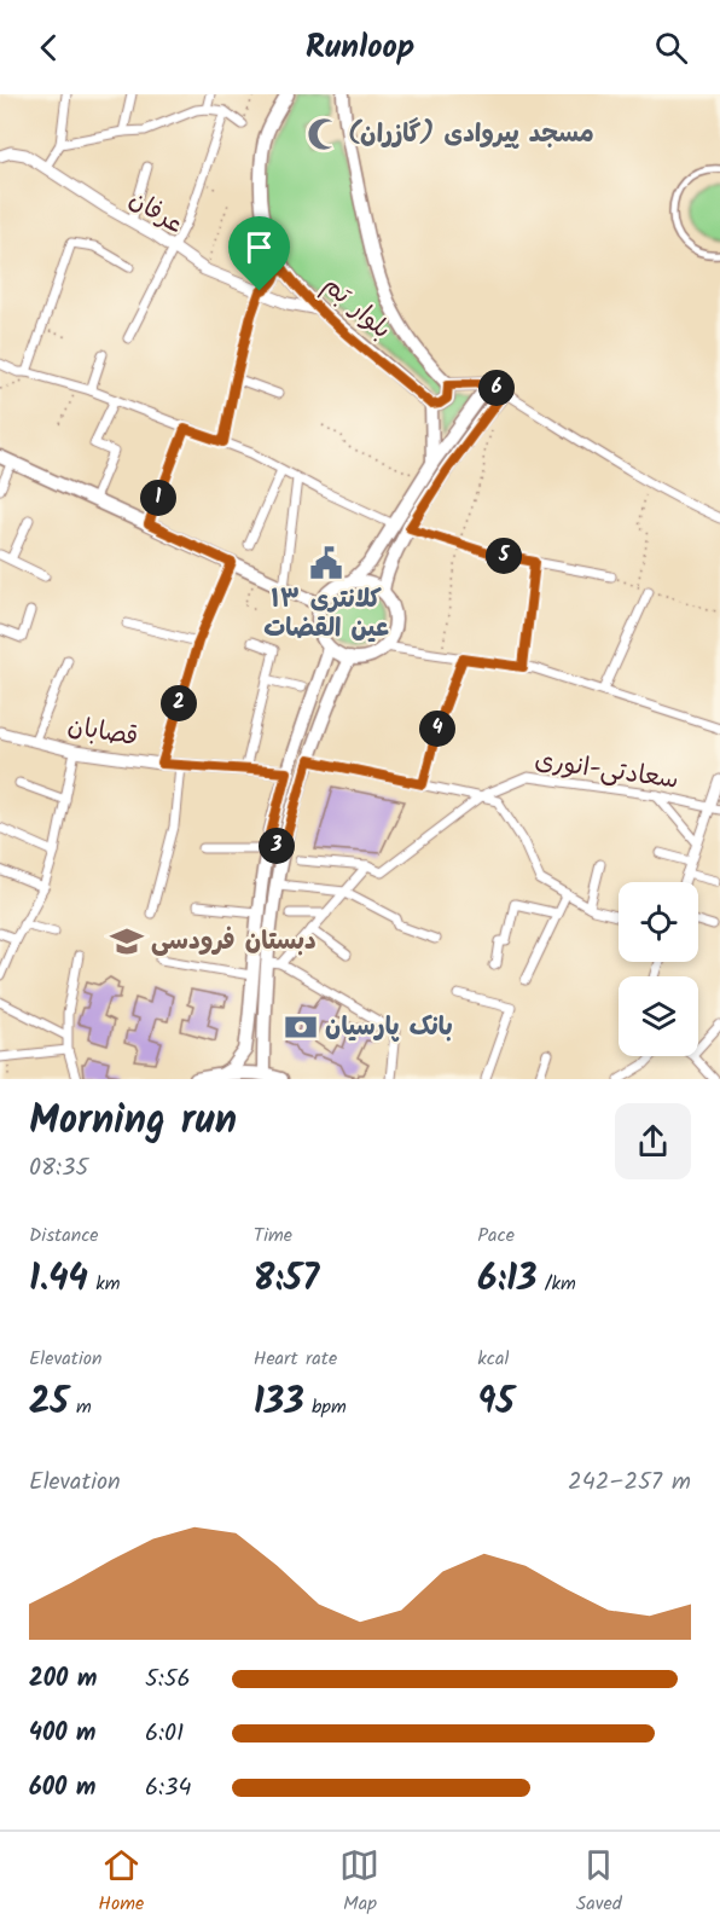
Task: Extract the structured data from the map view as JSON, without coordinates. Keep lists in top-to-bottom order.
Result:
{
  "streets": {
    "main road": ["بلوار بَم"],
    "street": ["عرفان", "قصابان", "سعادتی-انوری"]
  },
  "crossings": [
    ["عرفان", "بلوار بَم"]
  ],
  "places": {
    "mosque": ["مسجد پیروادی (گازران)"],
    "public building": ["کلانتری ۱۳ عین القضات"],
    "school or university": ["دبستان فرودسی"],
    "bank": ["بانک پارسیان"]
  },
  "page": {
    "header": "Runloop",
    "pins": [
      "6",
      "1",
      "5",
      "2",
      "4",
      "3"
    ],
    "heading": ["Morning run", "08:35"],
    "stats": [
      ["Distance", "1.44 km"],
      ["Time", "8:57"],
      ["Pace", "6:13 /km"],
      ["Elevation", "25 m"],
      ["Heart rate", "133 bpm"],
      ["kcal", "95"]
    ],
    "chart": ["Elevation", "242–257 m"],
    "list": [
      {
        "name": "200 m",
        "note": "5:56"
      },
      {
        "name": "400 m",
        "note": "6:01"
      },
      {
        "name": "600 m",
        "note": "6:34"
      }
    ],
    "tabs": ["Home", "Map", "Saved"]
  }
}
